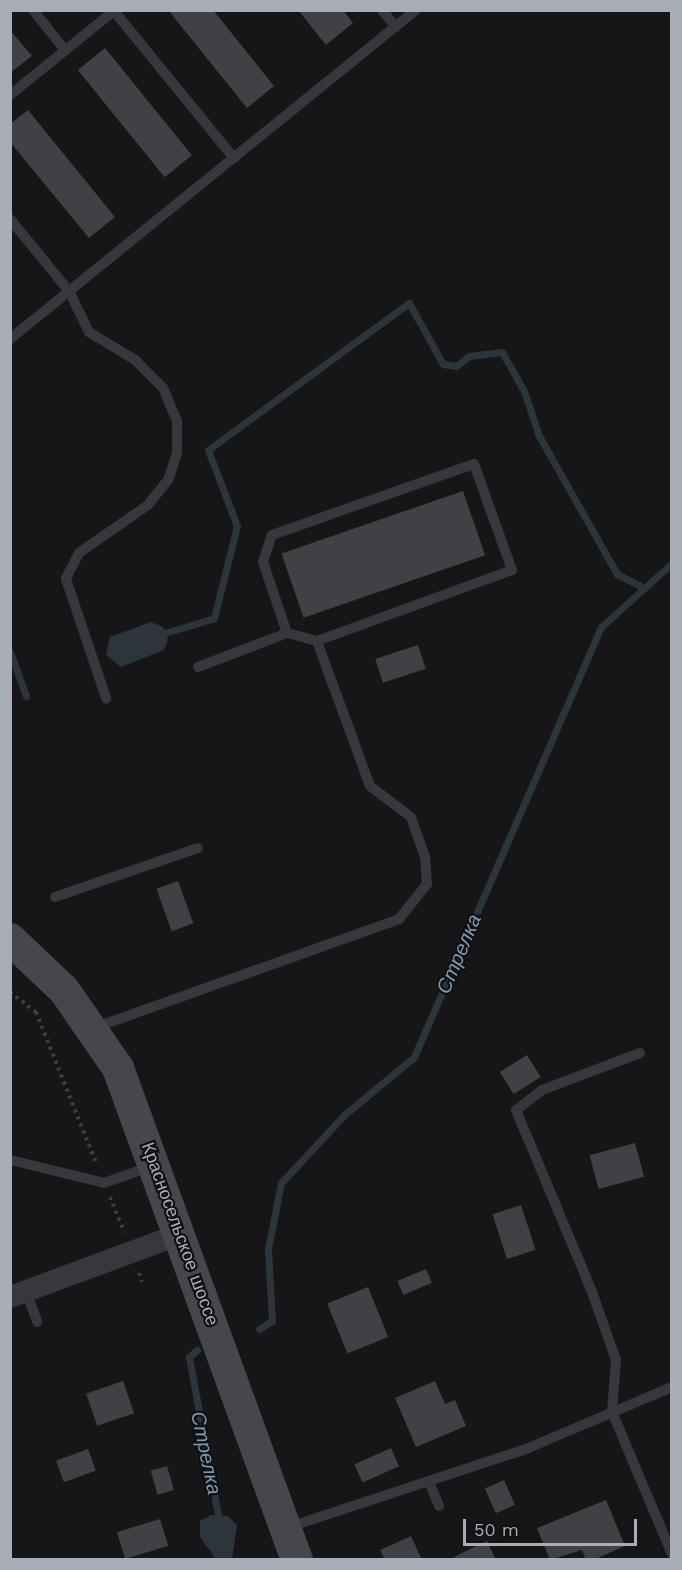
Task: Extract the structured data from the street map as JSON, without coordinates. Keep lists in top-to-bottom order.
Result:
{
  "streets": {
    "main road": ["Красносельское шоссе"]
  },
  "water": ["Стрелка"],
  "scale_bar": "50 m"
}
